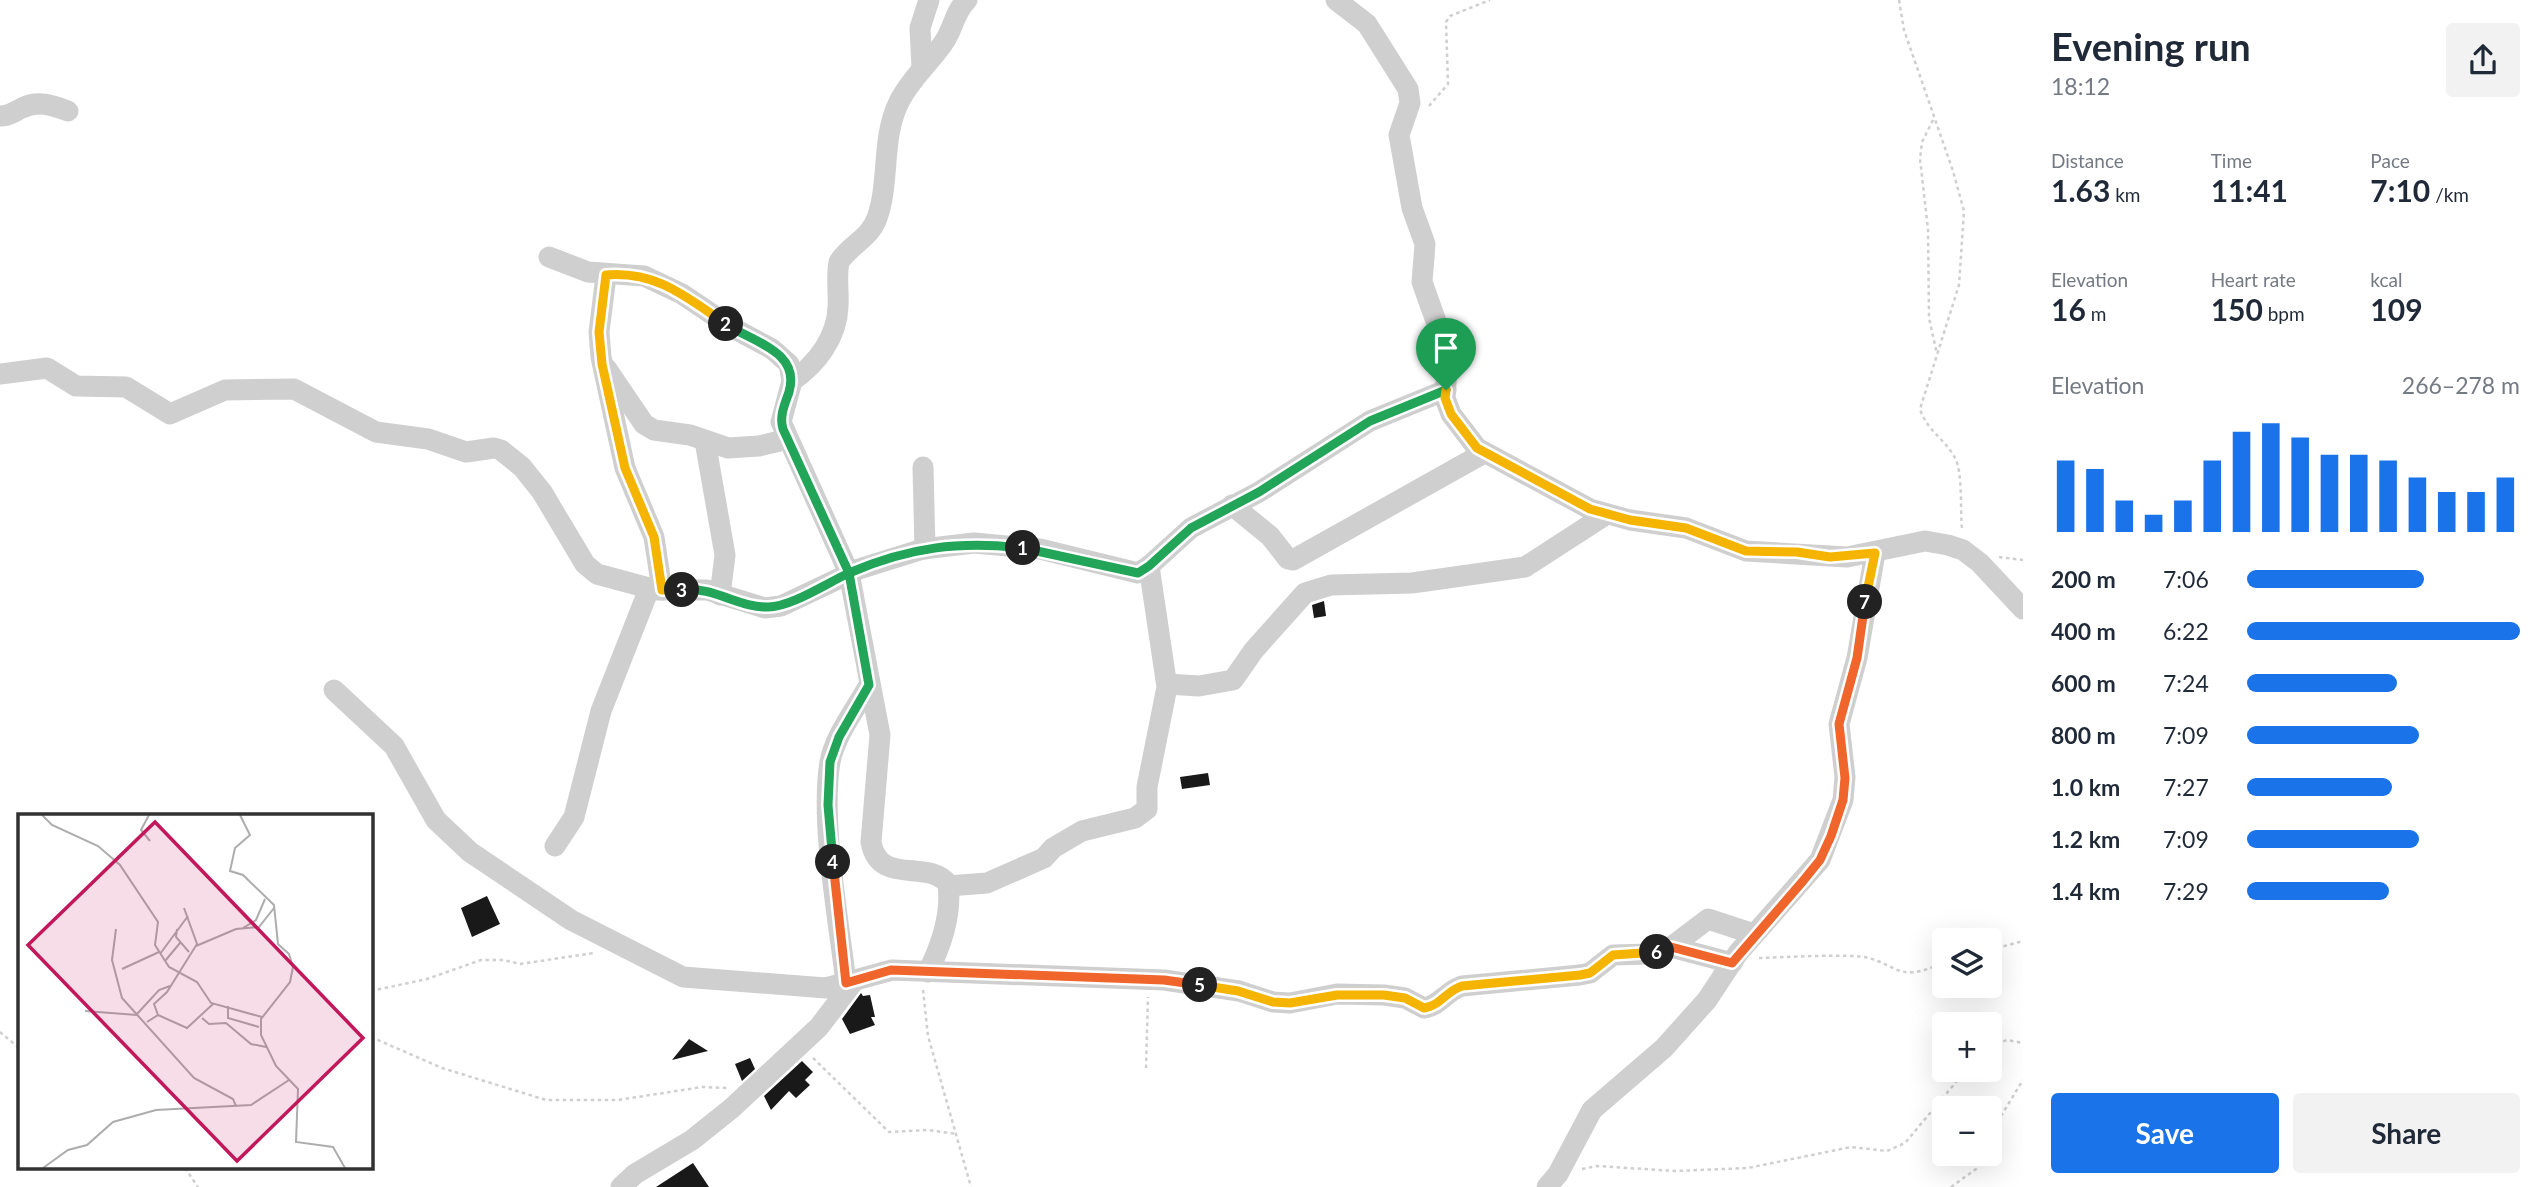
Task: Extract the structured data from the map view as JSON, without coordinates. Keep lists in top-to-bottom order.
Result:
{
  "page": {
    "heading": ["Evening run", "18:12"],
    "stats": [
      ["Distance", "1.63 km"],
      ["Time", "11:41"],
      ["Pace", "7:10 /km"],
      ["Elevation", "16 m"],
      ["Heart rate", "150 bpm"],
      ["kcal", "109"]
    ],
    "pins": [
      "2",
      "1",
      "3",
      "7",
      "4",
      "6",
      "5"
    ],
    "chart": ["Elevation", "266–278 m"],
    "list": [
      {
        "name": "200 m",
        "note": "7:06"
      },
      {
        "name": "400 m",
        "note": "6:22"
      },
      {
        "name": "600 m",
        "note": "7:24"
      },
      {
        "name": "800 m",
        "note": "7:09"
      },
      {
        "name": "1.0 km",
        "note": "7:27"
      },
      {
        "name": "1.2 km",
        "note": "7:09"
      },
      {
        "name": "1.4 km",
        "note": "7:29"
      }
    ],
    "map_buttons": ["+", "−"],
    "buttons": ["Save", "Share"]
  }
}
